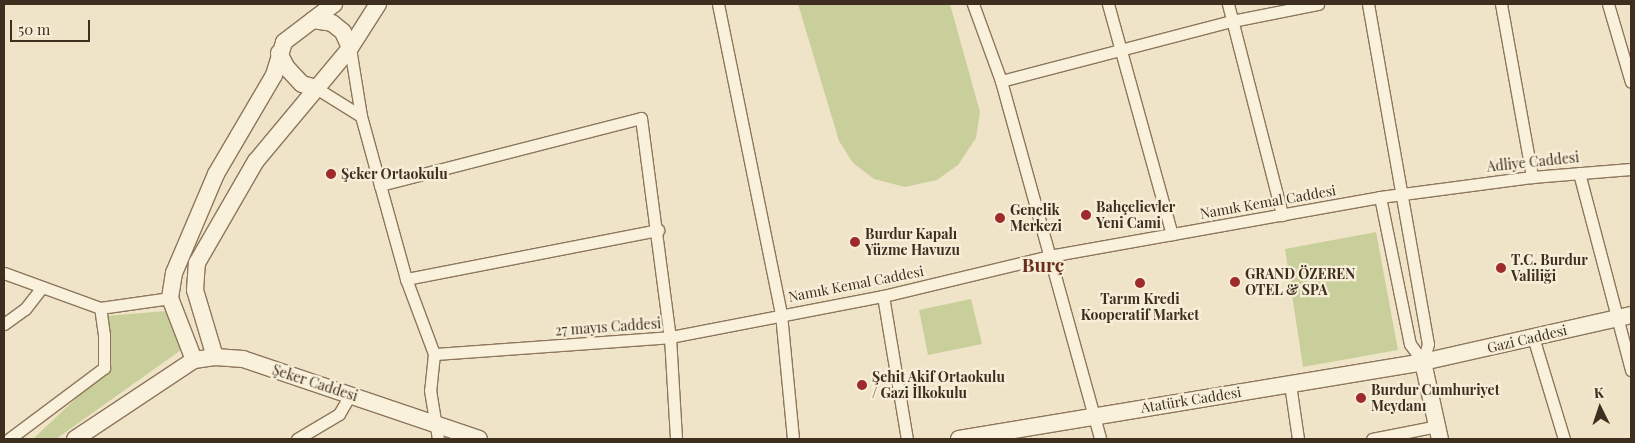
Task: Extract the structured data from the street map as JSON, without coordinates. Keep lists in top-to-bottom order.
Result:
{
  "streets": {
    "main road": ["Gazi Caddesi", "Şeker Caddesi", "Atatürk Caddesi"],
    "street": ["Adliye Caddesi", "Namık Kemal Caddesi", "27 mayıs Caddesi"]
  },
  "crossings": [
    ["Adliye Caddesi", "Namık Kemal Caddesi"],
    ["Namık Kemal Caddesi", "27 mayıs Caddesi"],
    ["Gazi Caddesi", "Atatürk Caddesi"]
  ],
  "districts": ["Burç"],
  "places": [
    "Şeker Ortaokulu",
    "Bahçelievler Yeni Cami",
    "Gençlik Merkezi",
    "Burdur Kapalı Yüzme Havuzu",
    "T.C. Burdur Valiliği",
    "GRAND ÖZEREN OTEL & SPA",
    "Tarım Kredi Kooperatif Market",
    "Şehit Akif Ortaokulu / Gazi İlkokulu",
    "Burdur Cumhuriyet Meydanı"
  ],
  "scale_bar": "50 m",
  "north": "top"
}
